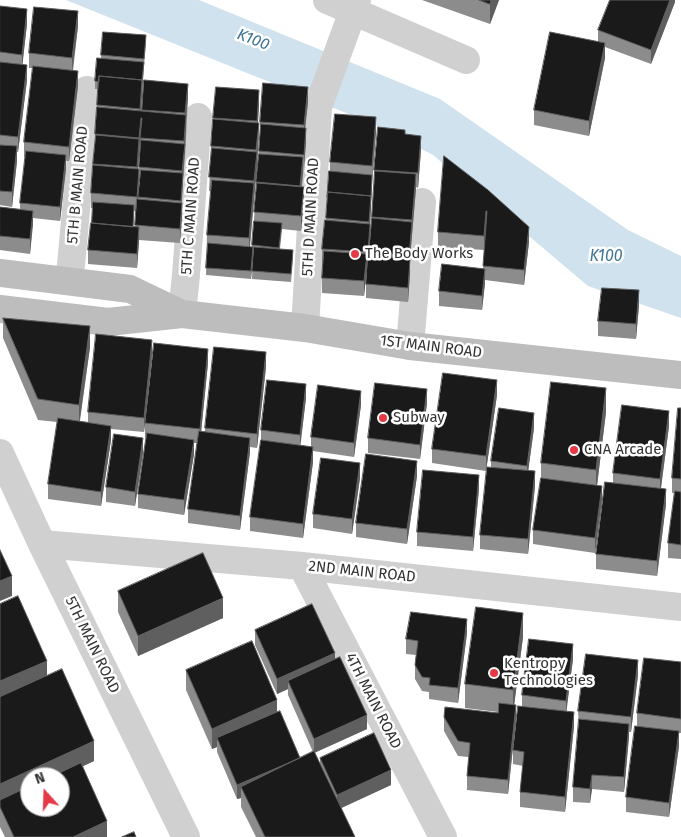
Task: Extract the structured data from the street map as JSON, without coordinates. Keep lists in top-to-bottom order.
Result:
{
  "streets": {
    "street": [
      "5TH B MAIN ROAD",
      "5TH C MAIN ROAD",
      "5TH D MAIN ROAD",
      "1ST MAIN ROAD",
      "2ND MAIN ROAD",
      "5TH MAIN ROAD",
      "4TH MAIN ROAD"
    ]
  },
  "crossings": [
    ["5TH B MAIN ROAD", "1ST MAIN ROAD"],
    ["5TH C MAIN ROAD", "1ST MAIN ROAD"],
    ["5TH D MAIN ROAD", "1ST MAIN ROAD"],
    ["2ND MAIN ROAD", "5TH MAIN ROAD"],
    ["2ND MAIN ROAD", "4TH MAIN ROAD"]
  ],
  "water": ["K100"],
  "places": [
    "The Body Works",
    "Subway",
    "CNA Arcade",
    "Kentropy Technologies"
  ],
  "north": "top"
}
